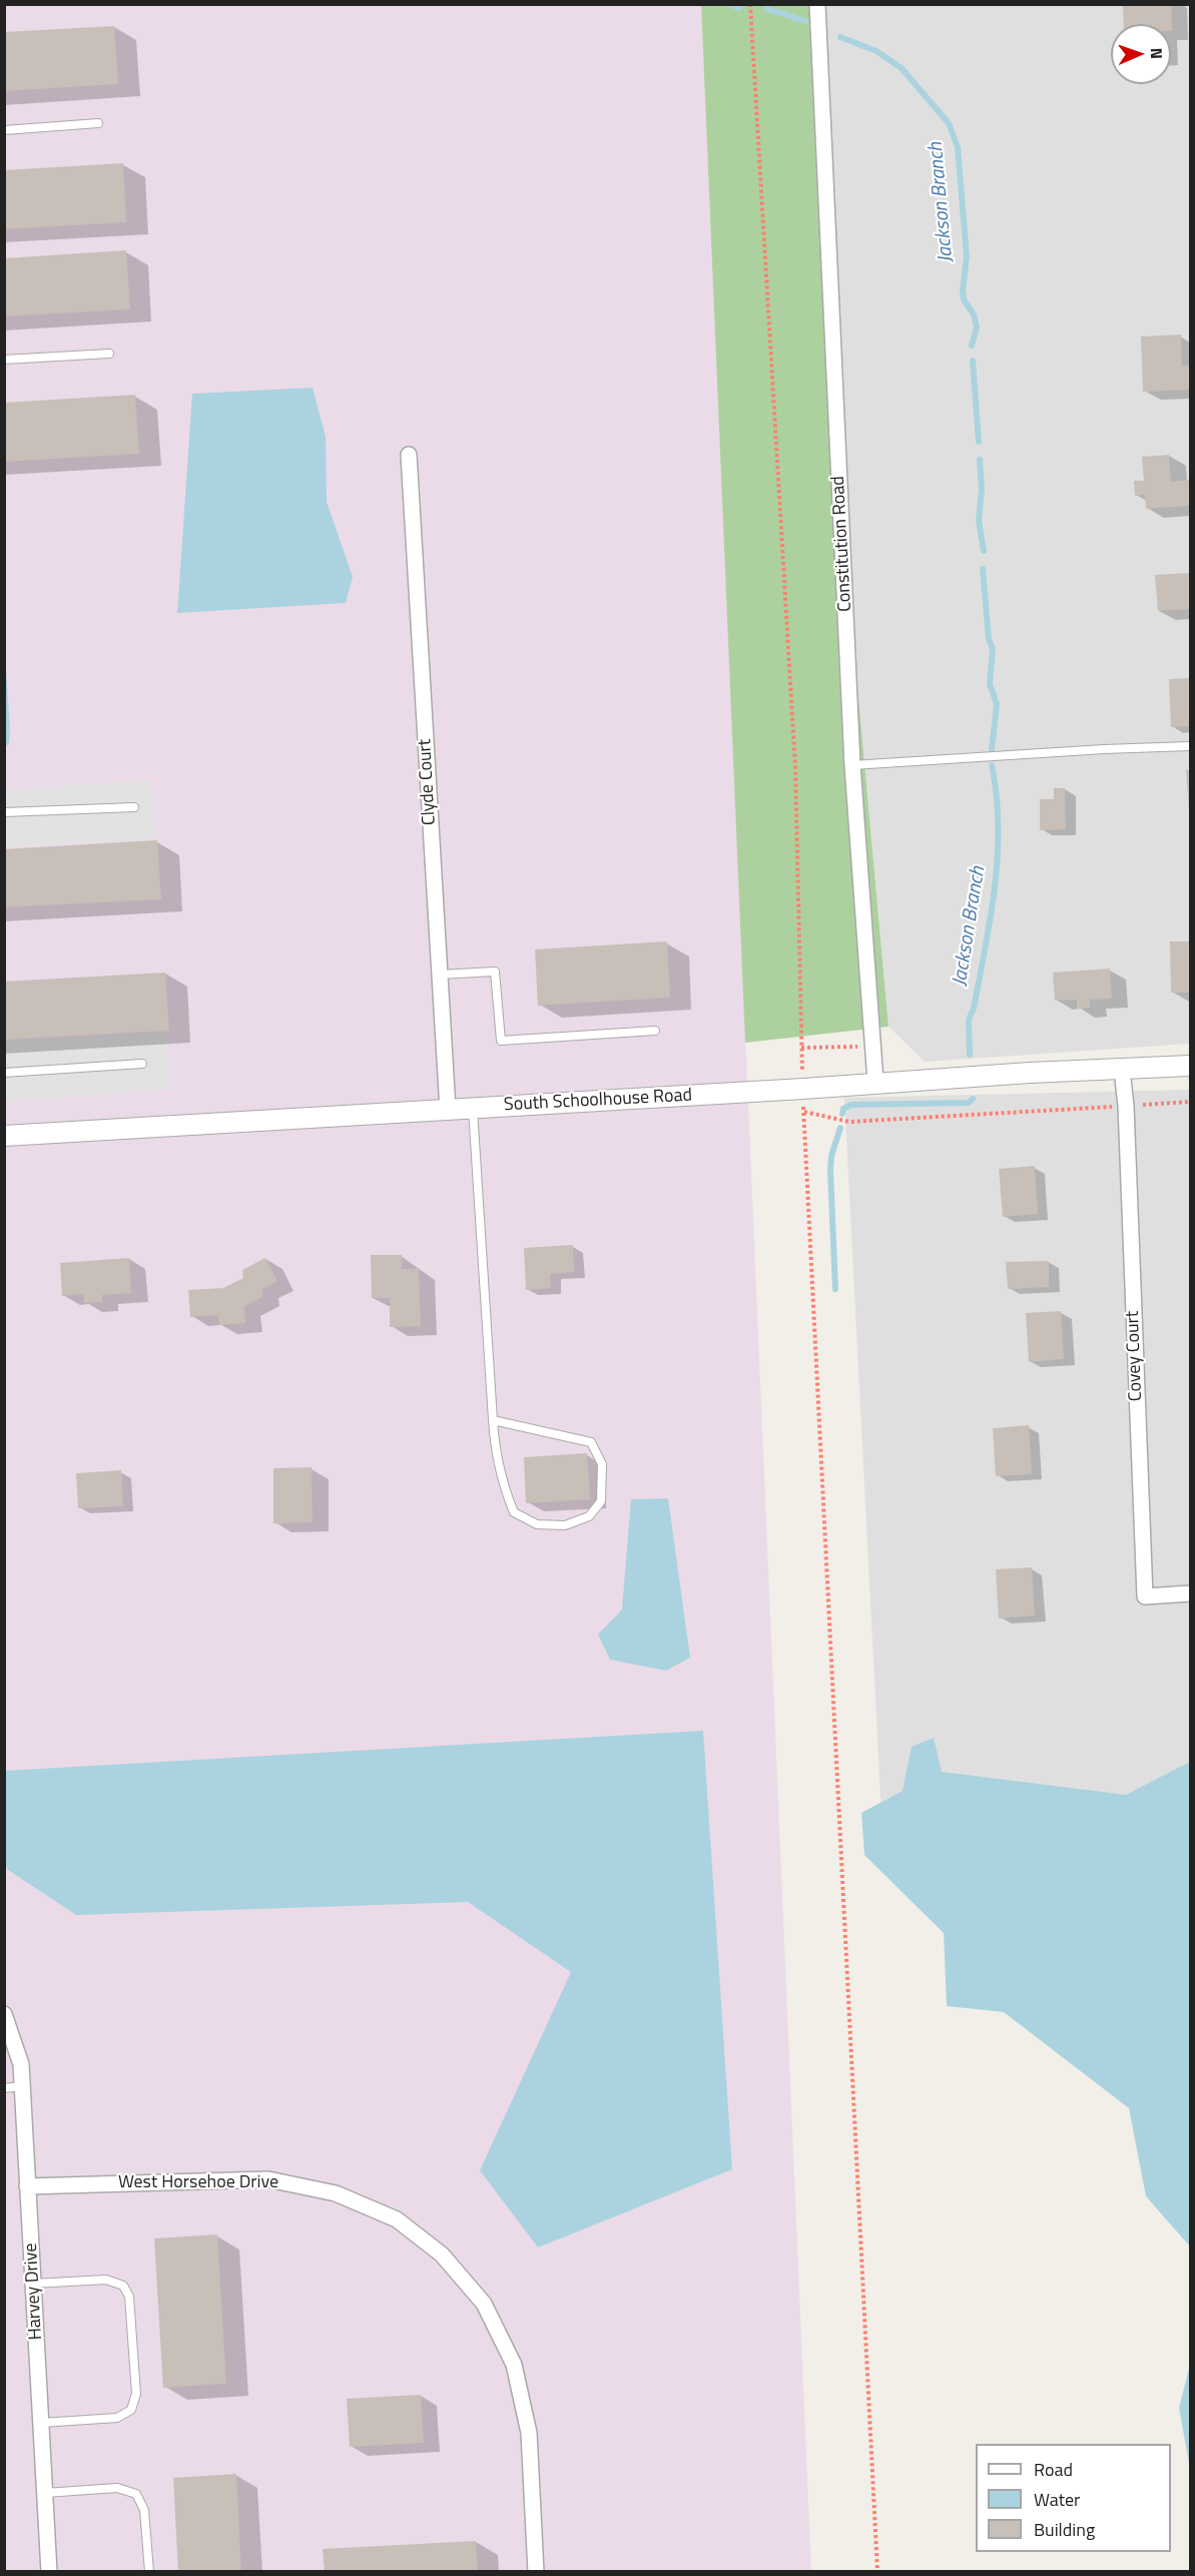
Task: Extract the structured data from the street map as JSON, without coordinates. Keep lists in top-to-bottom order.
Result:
{
  "streets": {
    "street": [
      "Constitution Road",
      "Clyde Court",
      "South Schoolhouse Road",
      "Covey Court",
      "West Horsehoe Drive",
      "Harvey Drive"
    ]
  },
  "crossings": [
    ["Constitution Road", "South Schoolhouse Road"],
    ["Clyde Court", "South Schoolhouse Road"],
    ["South Schoolhouse Road", "Covey Court"],
    ["West Horsehoe Drive", "Harvey Drive"]
  ],
  "water": ["Jackson Branch"],
  "legend": ["Road", "Water", "Building"],
  "north": "right"
}
